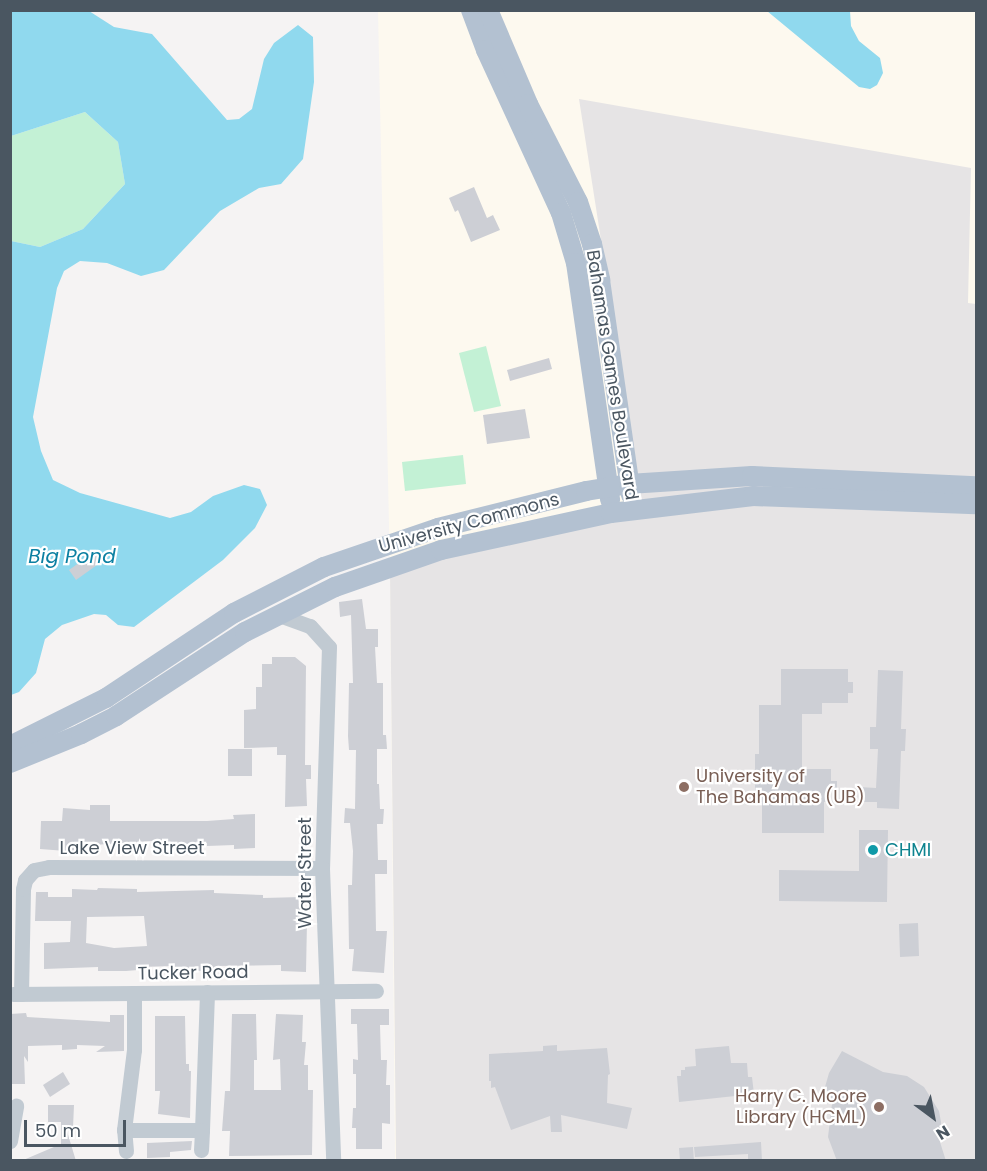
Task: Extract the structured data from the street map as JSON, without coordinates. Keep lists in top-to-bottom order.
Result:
{
  "streets": {
    "main road": ["Bahamas Games Boulevard", "University Commons"],
    "street": ["Lake View Street", "Water Street", "Tucker Road"]
  },
  "crossings": [
    ["Bahamas Games Boulevard", "University Commons"],
    ["University Commons", "Water Street"],
    ["Lake View Street", "Water Street"],
    ["Lake View Street", "Tucker Road"],
    ["Water Street", "Tucker Road"]
  ],
  "water": ["Big Pond"],
  "places": ["University of The Bahamas (UB)", "CHMI", "Harry C. Moore Library (HCML)"],
  "scale_bar": "50 m",
  "north": "bottom right"
}
